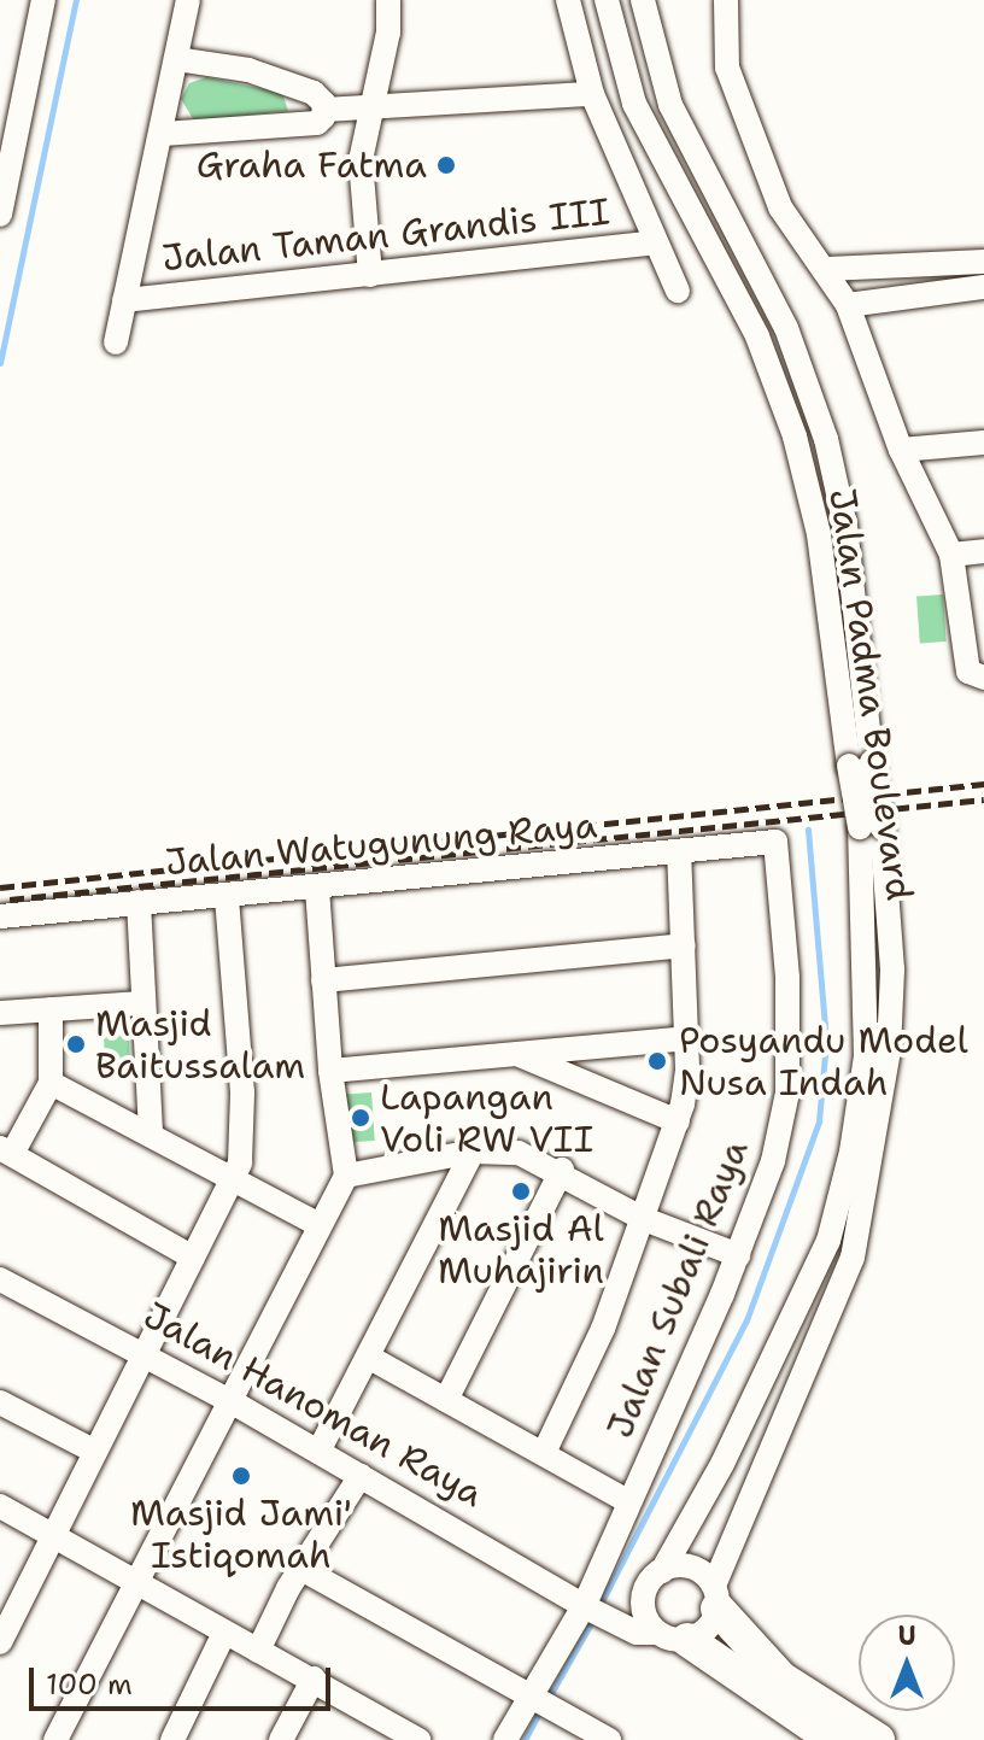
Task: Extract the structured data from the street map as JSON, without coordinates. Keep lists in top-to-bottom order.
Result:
{
  "streets": {
    "street": [
      "Jalan Taman Grandis III",
      "Jalan Padma Boulevard",
      "Jalan Watugunung Raya",
      "Jalan Subali Raya",
      "Jalan Hanoman Raya"
    ]
  },
  "crossings": [
    ["Jalan Padma Boulevard", "Jalan Hanoman Raya"],
    ["Jalan Watugunung Raya", "Jalan Subali Raya"],
    ["Jalan Subali Raya", "Jalan Hanoman Raya"]
  ],
  "places": [
    "Graha Fatma",
    "Masjid Baitussalam",
    "Posyandu Model Nusa Indah",
    "Lapangan Voli RW VII",
    "Masjid Al Muhajirin",
    "Masjid Jami' Istiqomah"
  ],
  "scale_bar": "100 m",
  "north": "top"
}
